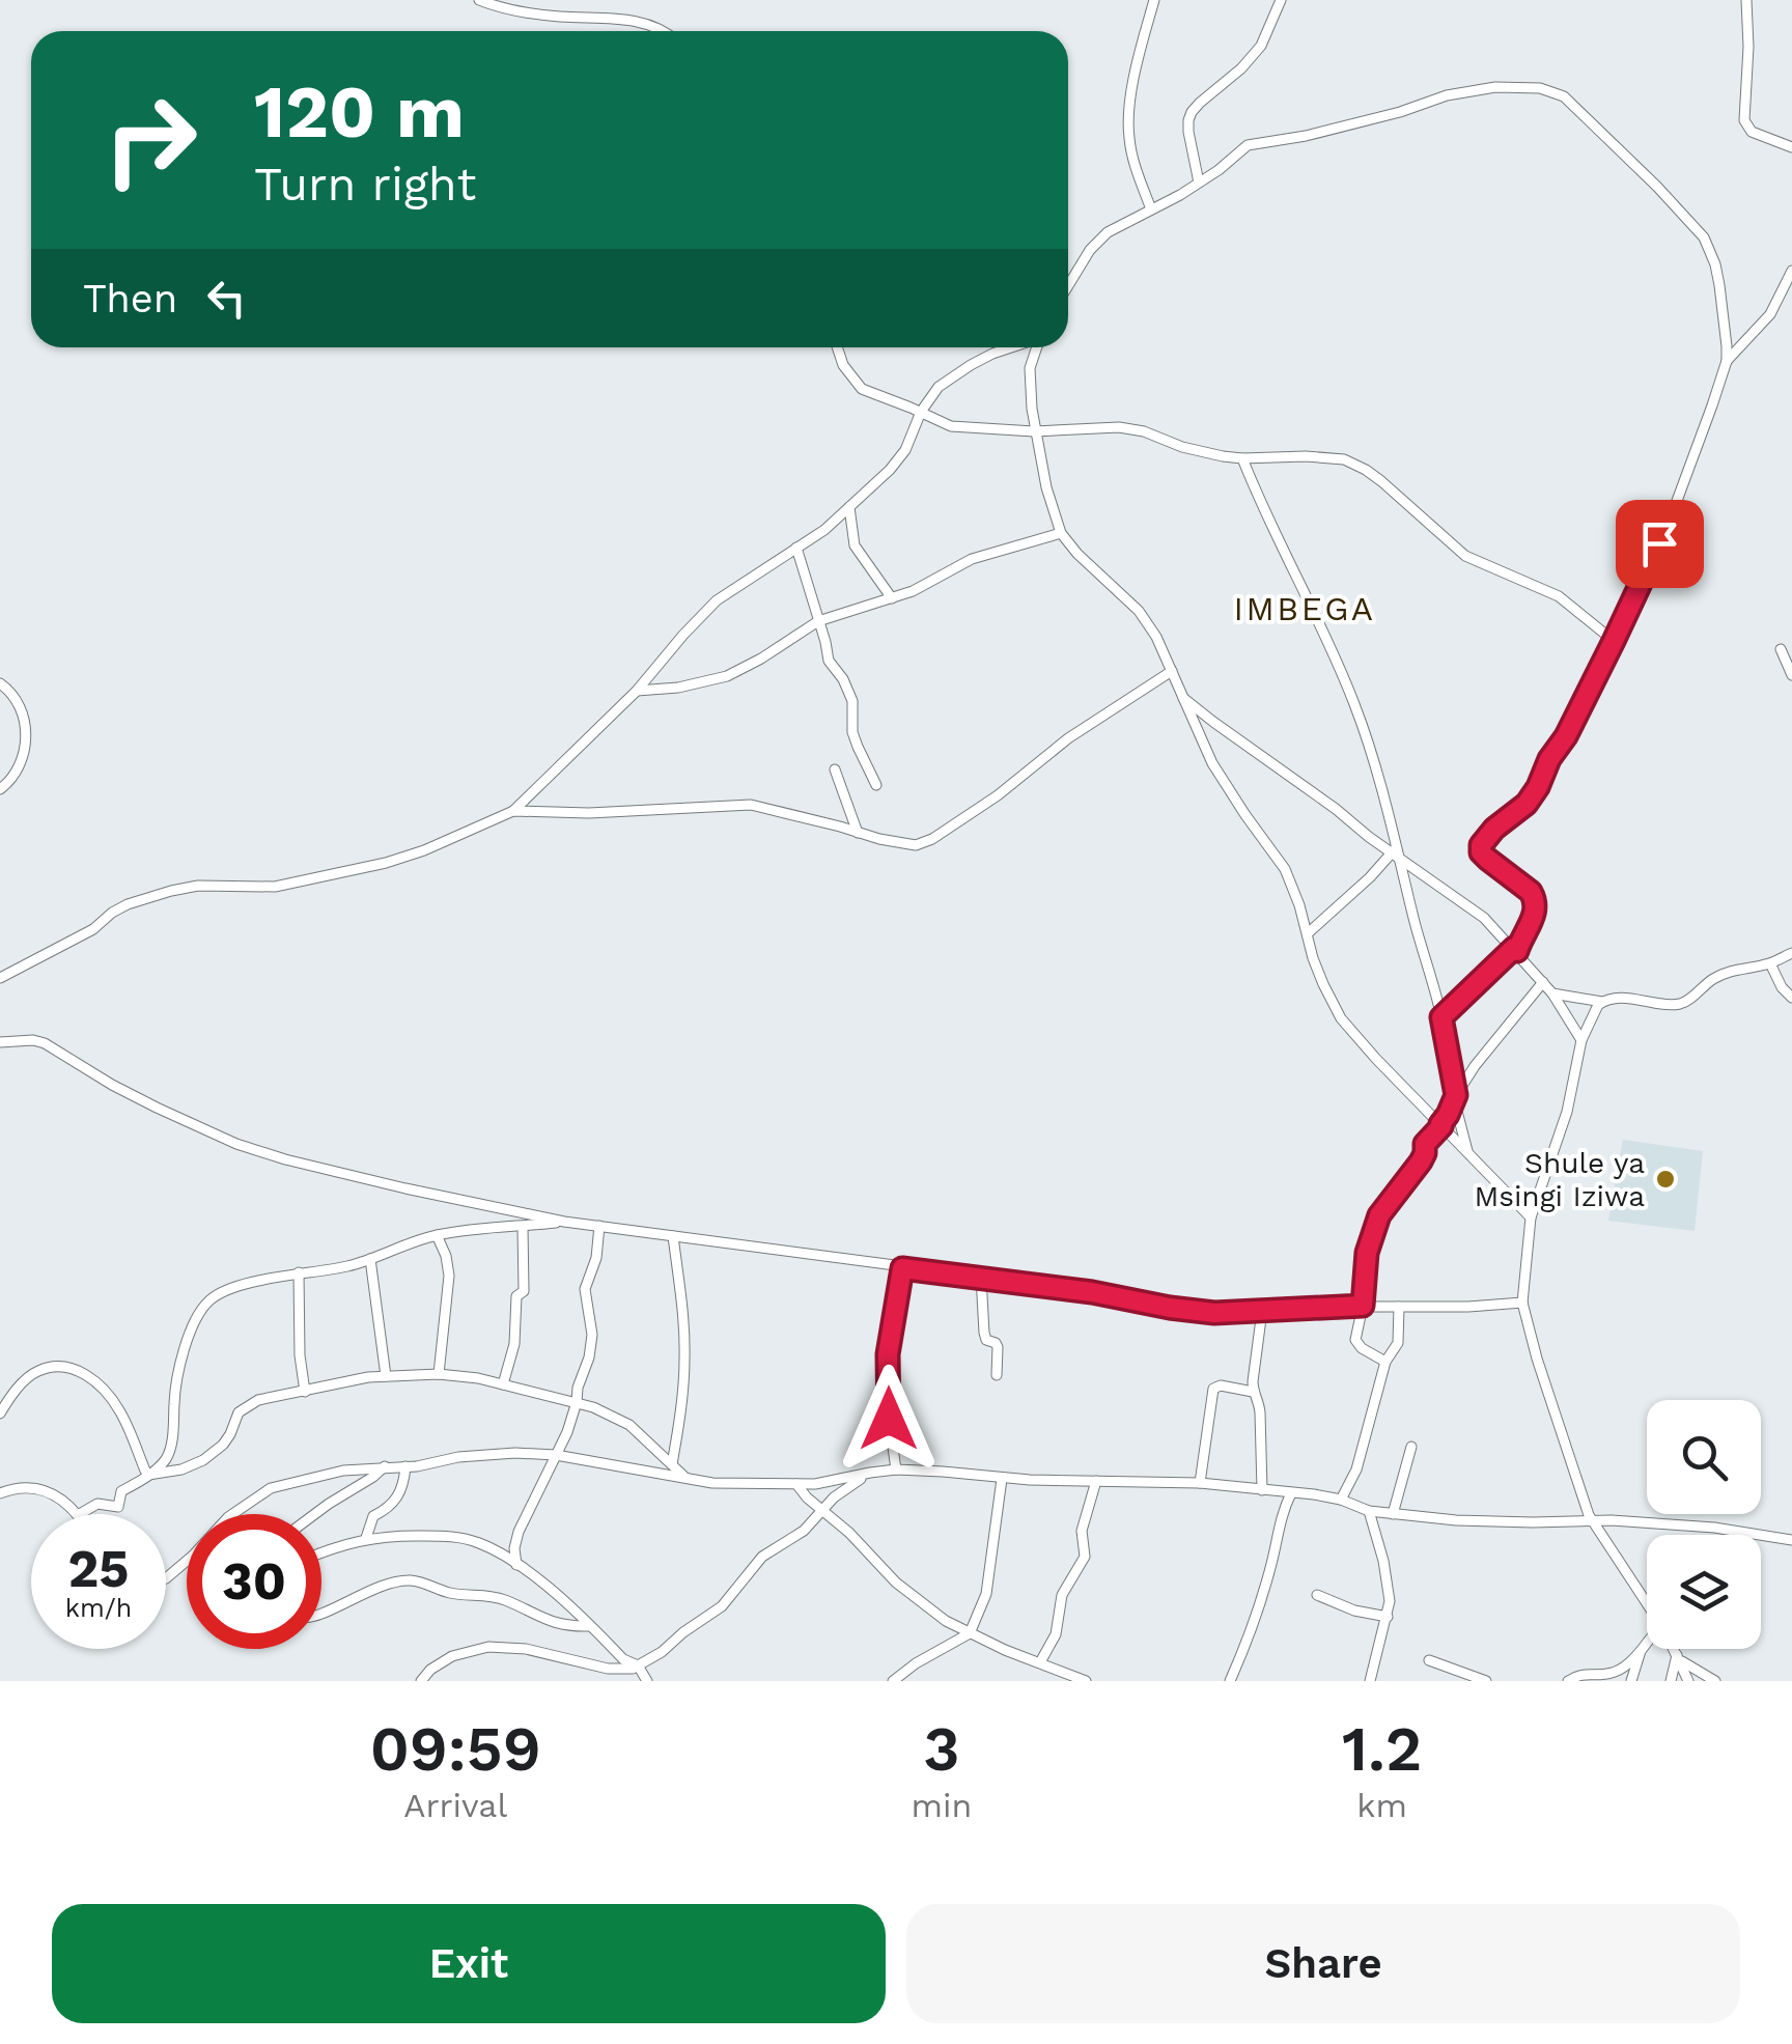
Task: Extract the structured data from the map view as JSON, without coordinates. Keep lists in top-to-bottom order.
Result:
{
  "districts": ["IMBEGA"],
  "places": ["Shule ya Msingi Iziwa"],
  "page": {
    "turn": ["120 m", "Turn right"],
    "then": "Then",
    "speed": "25 km/h",
    "limit": "30",
    "eta": [
      "09:59",
      "Arrival",
      "3",
      "min",
      "1.2",
      "km"
    ],
    "buttons": ["Exit", "Share"]
  }
}
